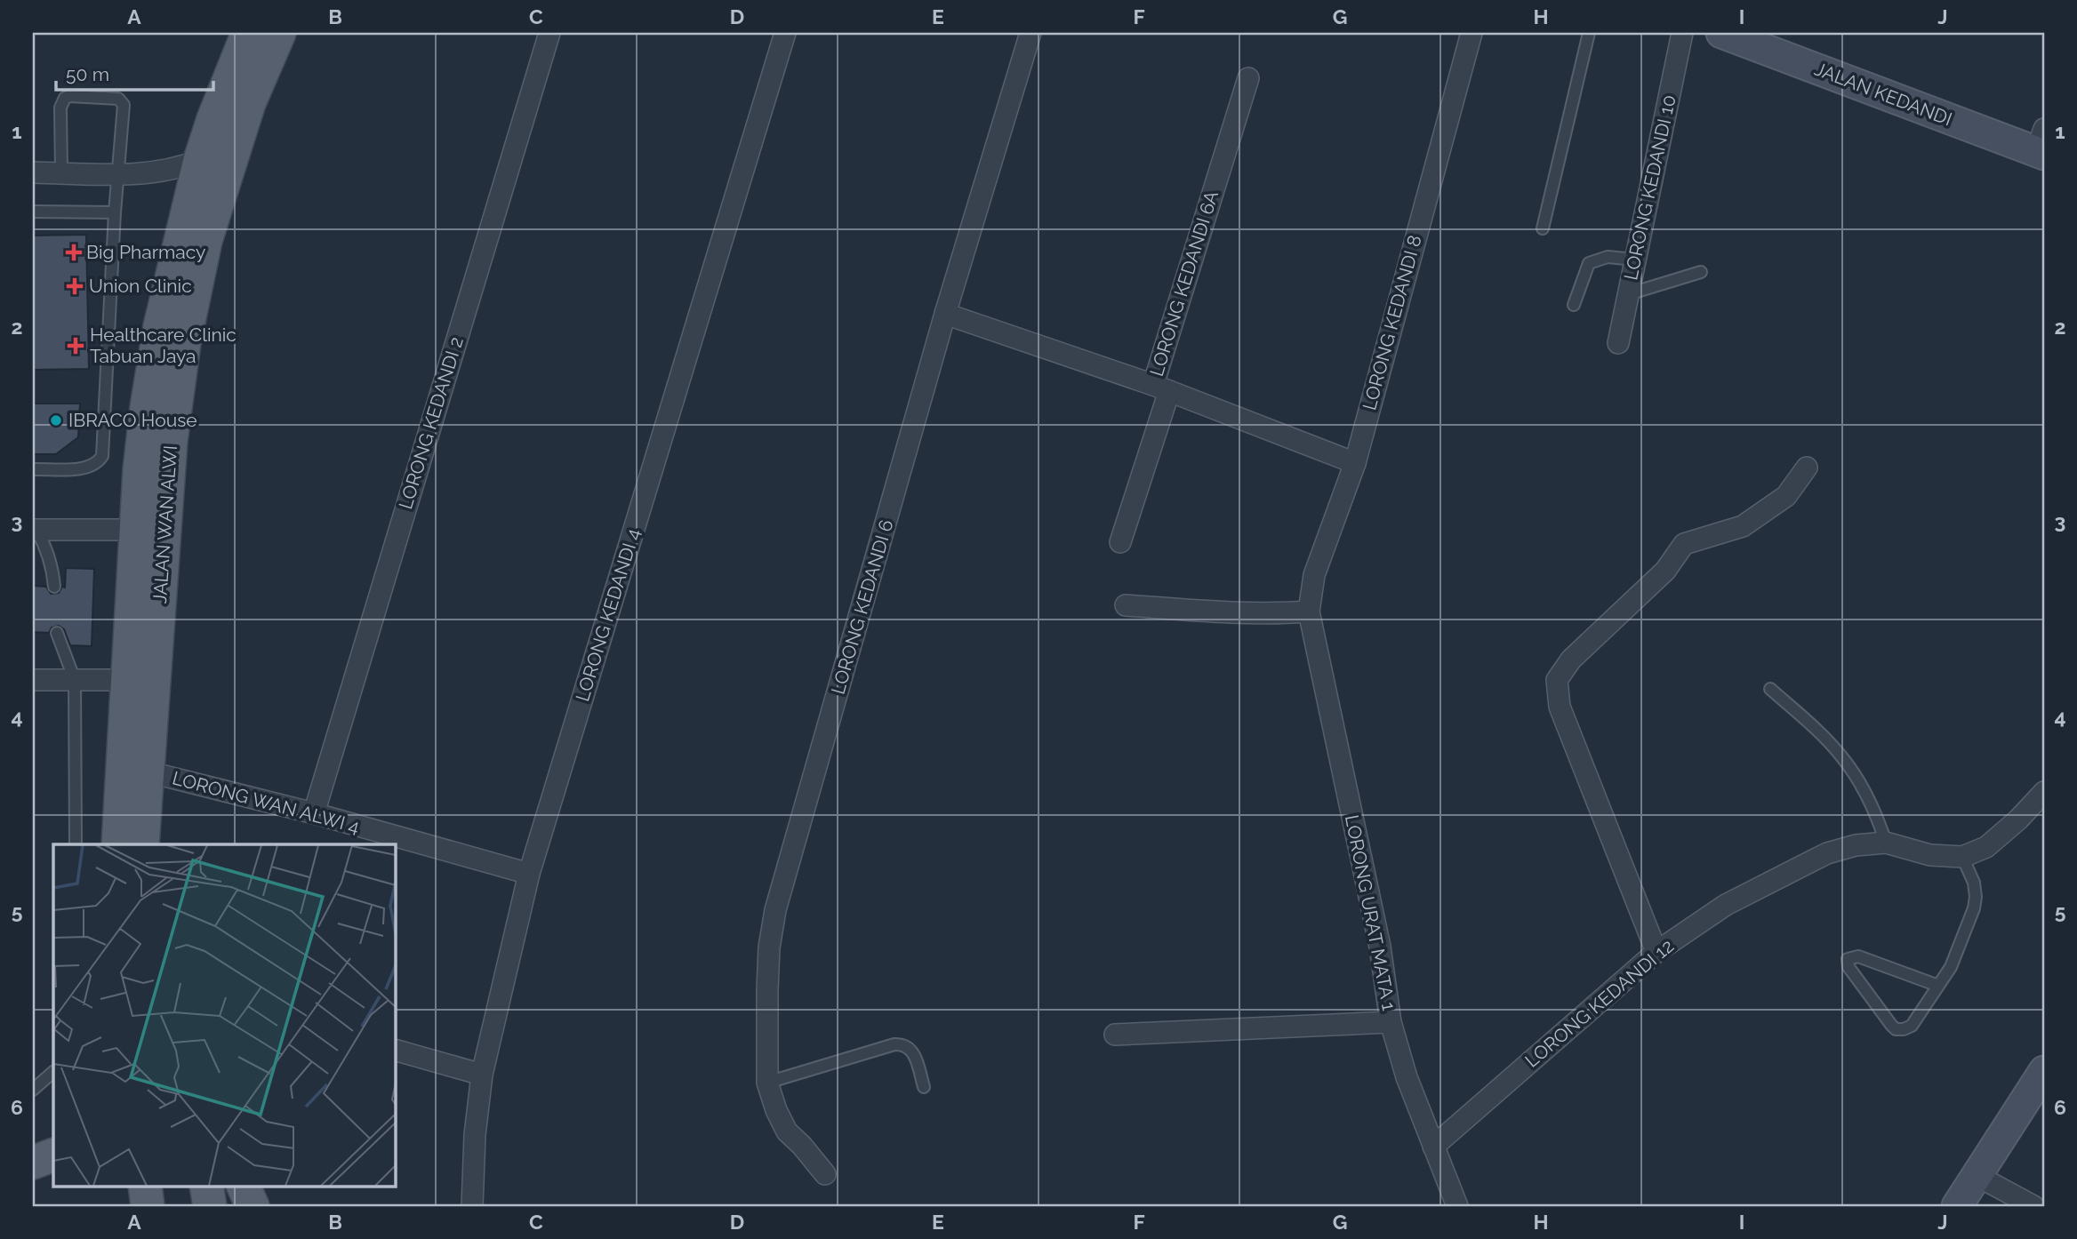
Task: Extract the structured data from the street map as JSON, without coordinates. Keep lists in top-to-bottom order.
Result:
{
  "streets": {
    "main road": ["JALAN WAN ALWI"],
    "street": [
      "JALAN KEDANDI",
      "LORONG KEDANDI 10",
      "LORONG KEDANDI 6A",
      "LORONG KEDANDI 8",
      "LORONG KEDANDI 2",
      "LORONG KEDANDI 6",
      "LORONG KEDANDI 4",
      "LORONG WAN ALWI 4",
      "LORONG URAT MATA 1",
      "LORONG KEDANDI 12"
    ]
  },
  "crossings": [
    ["LORONG KEDANDI 6A", "LORONG KEDANDI 6"],
    ["LORONG KEDANDI 8", "LORONG URAT MATA 1"],
    ["LORONG KEDANDI 2", "LORONG WAN ALWI 4"],
    ["JALAN WAN ALWI", "LORONG WAN ALWI 4"],
    ["LORONG KEDANDI 4", "LORONG WAN ALWI 4"],
    ["LORONG URAT MATA 1", "LORONG KEDANDI 12"]
  ],
  "places": {
    "health": ["Big Pharmacy", "Union Clinic", "Healthcare Clinic Tabuan Jaya"],
    "other": ["IBRACO House"]
  },
  "scale_bar": "50 m",
  "grid": {
    "columns": [
      "A",
      "B",
      "C",
      "D",
      "E",
      "F",
      "G",
      "H",
      "I",
      "J"
    ],
    "rows": [
      "1",
      "2",
      "3",
      "4",
      "5",
      "6"
    ]
  }
}
